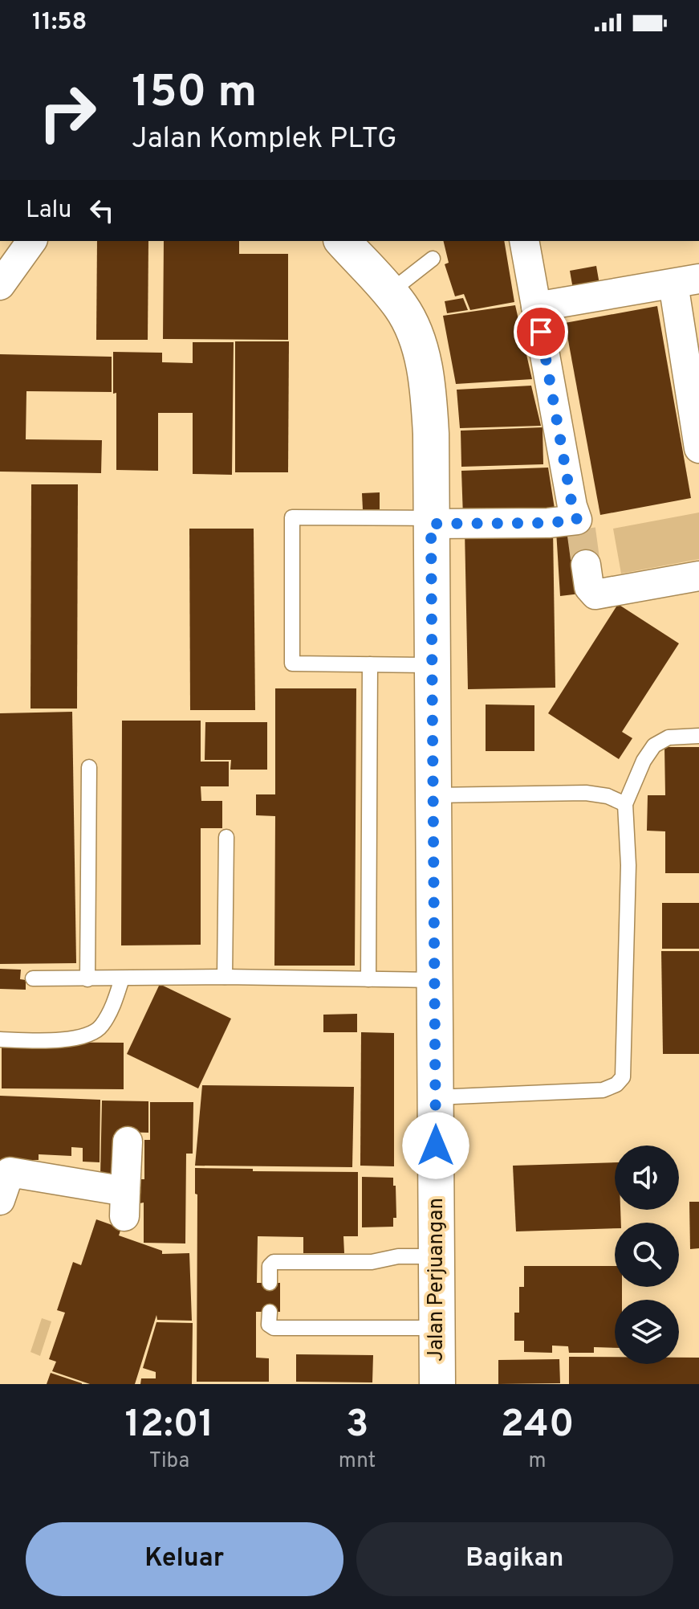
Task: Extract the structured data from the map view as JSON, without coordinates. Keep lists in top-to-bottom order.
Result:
{
  "streets": {
    "street": ["Jalan Perjuangan"]
  },
  "page": {
    "status": "11:58",
    "turn": ["150 m", "Jalan Komplek PLTG"],
    "then": "Lalu",
    "eta": [
      "12:01",
      "Tiba",
      "3",
      "mnt",
      "240",
      "m"
    ],
    "buttons": ["Keluar", "Bagikan"]
  }
}
